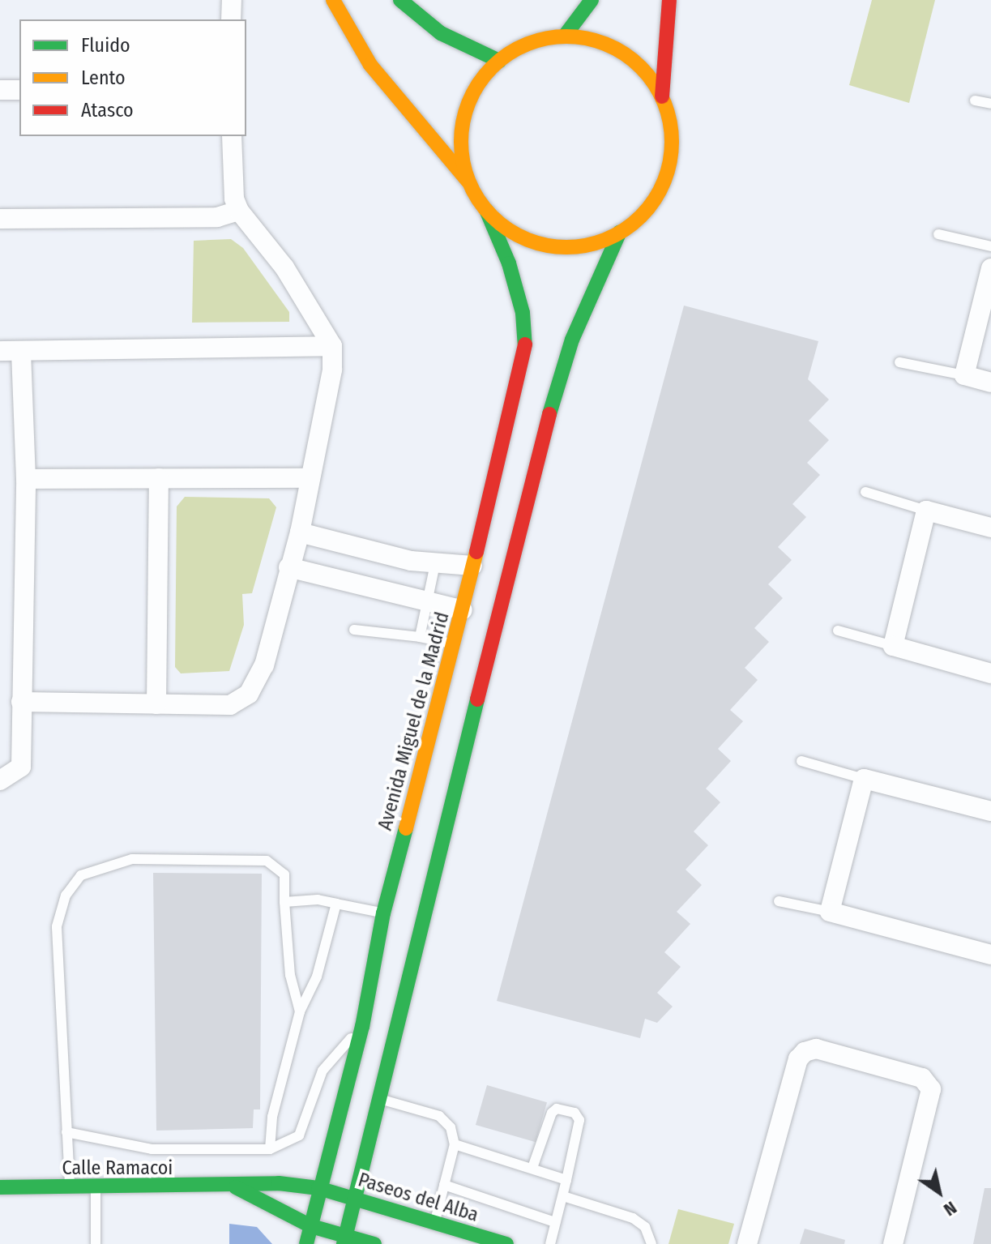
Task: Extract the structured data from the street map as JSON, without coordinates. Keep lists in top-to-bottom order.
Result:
{
  "streets": {
    "main road": ["Avenida Miguel de la Madrid", "Calle Ramacoi", "Paseos del Alba"]
  },
  "crossings": [
    ["Avenida Miguel de la Madrid", "Calle Ramacoi"],
    ["Avenida Miguel de la Madrid", "Paseos del Alba"],
    ["Calle Ramacoi", "Paseos del Alba"]
  ],
  "legend": ["Fluido", "Lento", "Atasco"],
  "north": "bottom right"
}
